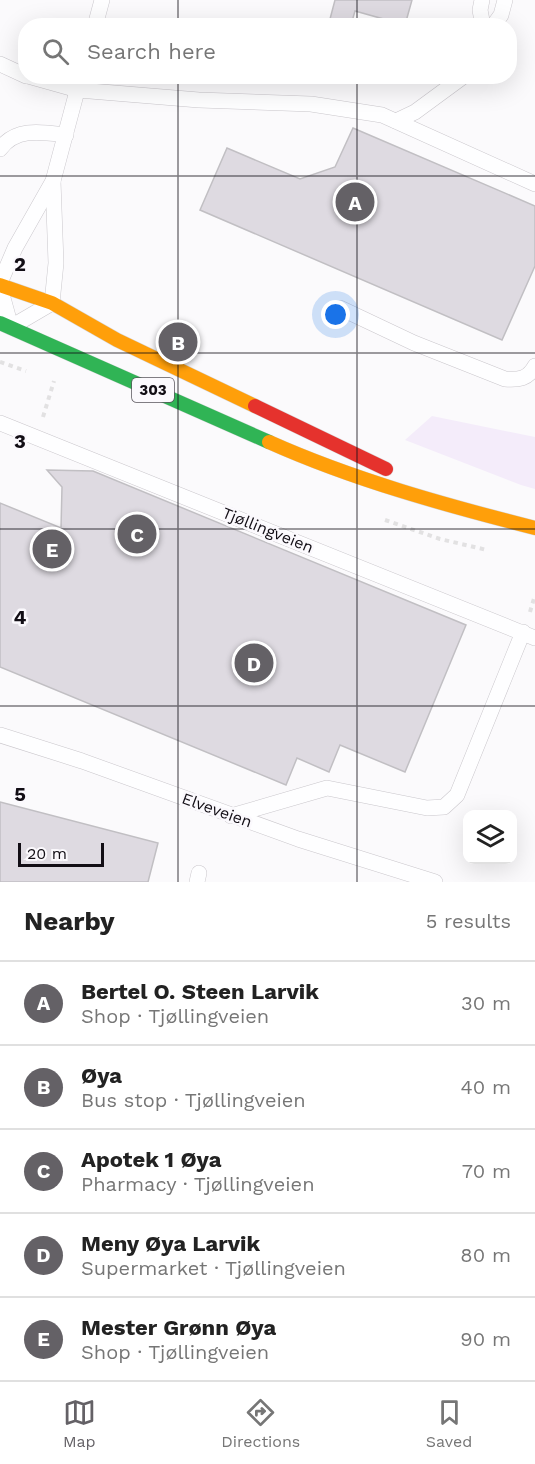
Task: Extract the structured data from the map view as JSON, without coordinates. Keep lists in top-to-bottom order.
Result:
{
  "streets": {
    "main road": ["303"],
    "lane": ["Tjøllingveien", "Elveveien"]
  },
  "scale_bar": "20 m",
  "page": {
    "search": "Search here",
    "pins": [
      "A",
      "B",
      "C",
      "E",
      "D"
    ],
    "scale": "20 m",
    "heading": ["Nearby", "5 results"],
    "list": [
      {
        "mark": "A",
        "name": "Bertel O. Steen Larvik",
        "note": "Shop · Tjøllingveien",
        "value": "30 m"
      },
      {
        "mark": "B",
        "name": "Øya",
        "note": "Bus stop · Tjøllingveien",
        "value": "40 m"
      },
      {
        "mark": "C",
        "name": "Apotek 1 Øya",
        "note": "Pharmacy · Tjøllingveien",
        "value": "70 m"
      },
      {
        "mark": "D",
        "name": "Meny Øya Larvik",
        "note": "Supermarket · Tjøllingveien",
        "value": "80 m"
      },
      {
        "mark": "E",
        "name": "Mester Grønn Øya",
        "note": "Shop · Tjøllingveien",
        "value": "90 m"
      }
    ],
    "nav": ["Map", "Directions", "Saved"]
  },
  "grid": {
    "rows": [
      "2",
      "3",
      "4",
      "5"
    ]
  }
}
